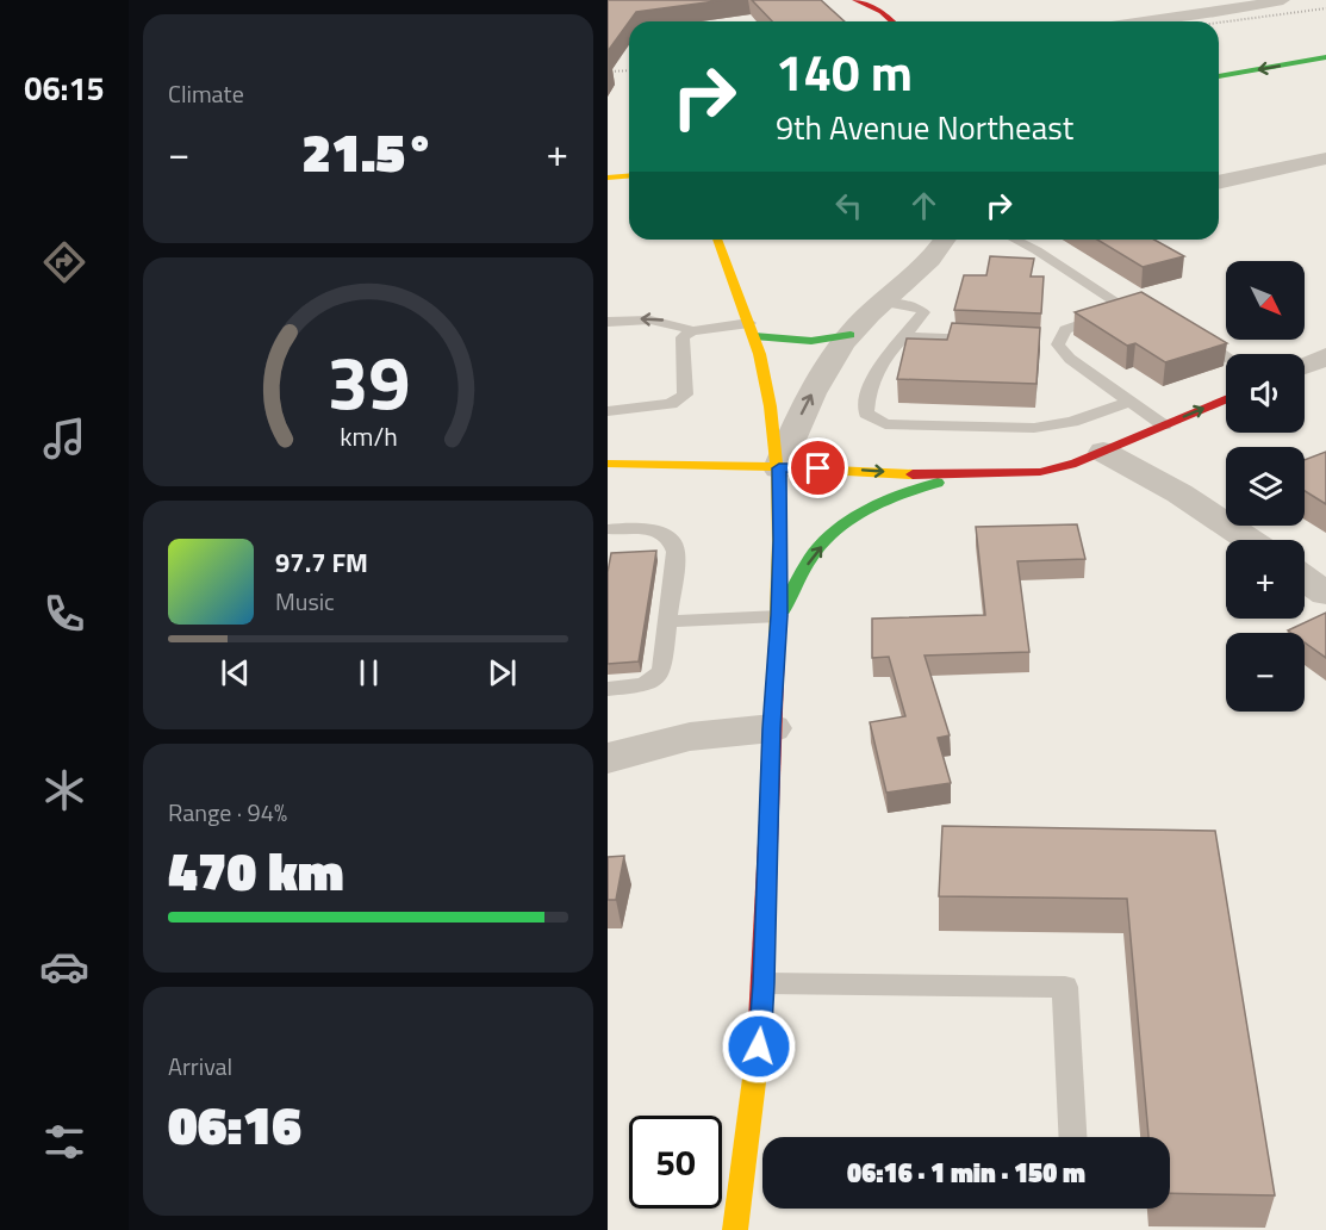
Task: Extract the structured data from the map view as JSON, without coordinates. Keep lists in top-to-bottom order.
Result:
{
  "north": "bottom right",
  "page": {
    "tabs": "06:15",
    "tile": [
      "Climate",
      ["Range · 94%", "470 km"],
      ["Arrival", "06:16"]
    ],
    "turn": ["140 m", "9th Avenue Northeast"],
    "heat": ["−", "21.5°", "+"],
    "map_buttons": ["+", "−"],
    "song": ["97.7 FM", "Music"],
    "limit": "50",
    "trip": "06:16 · 1 min · 150 m",
    "gauge": ["39", "km/h"]
  }
}
